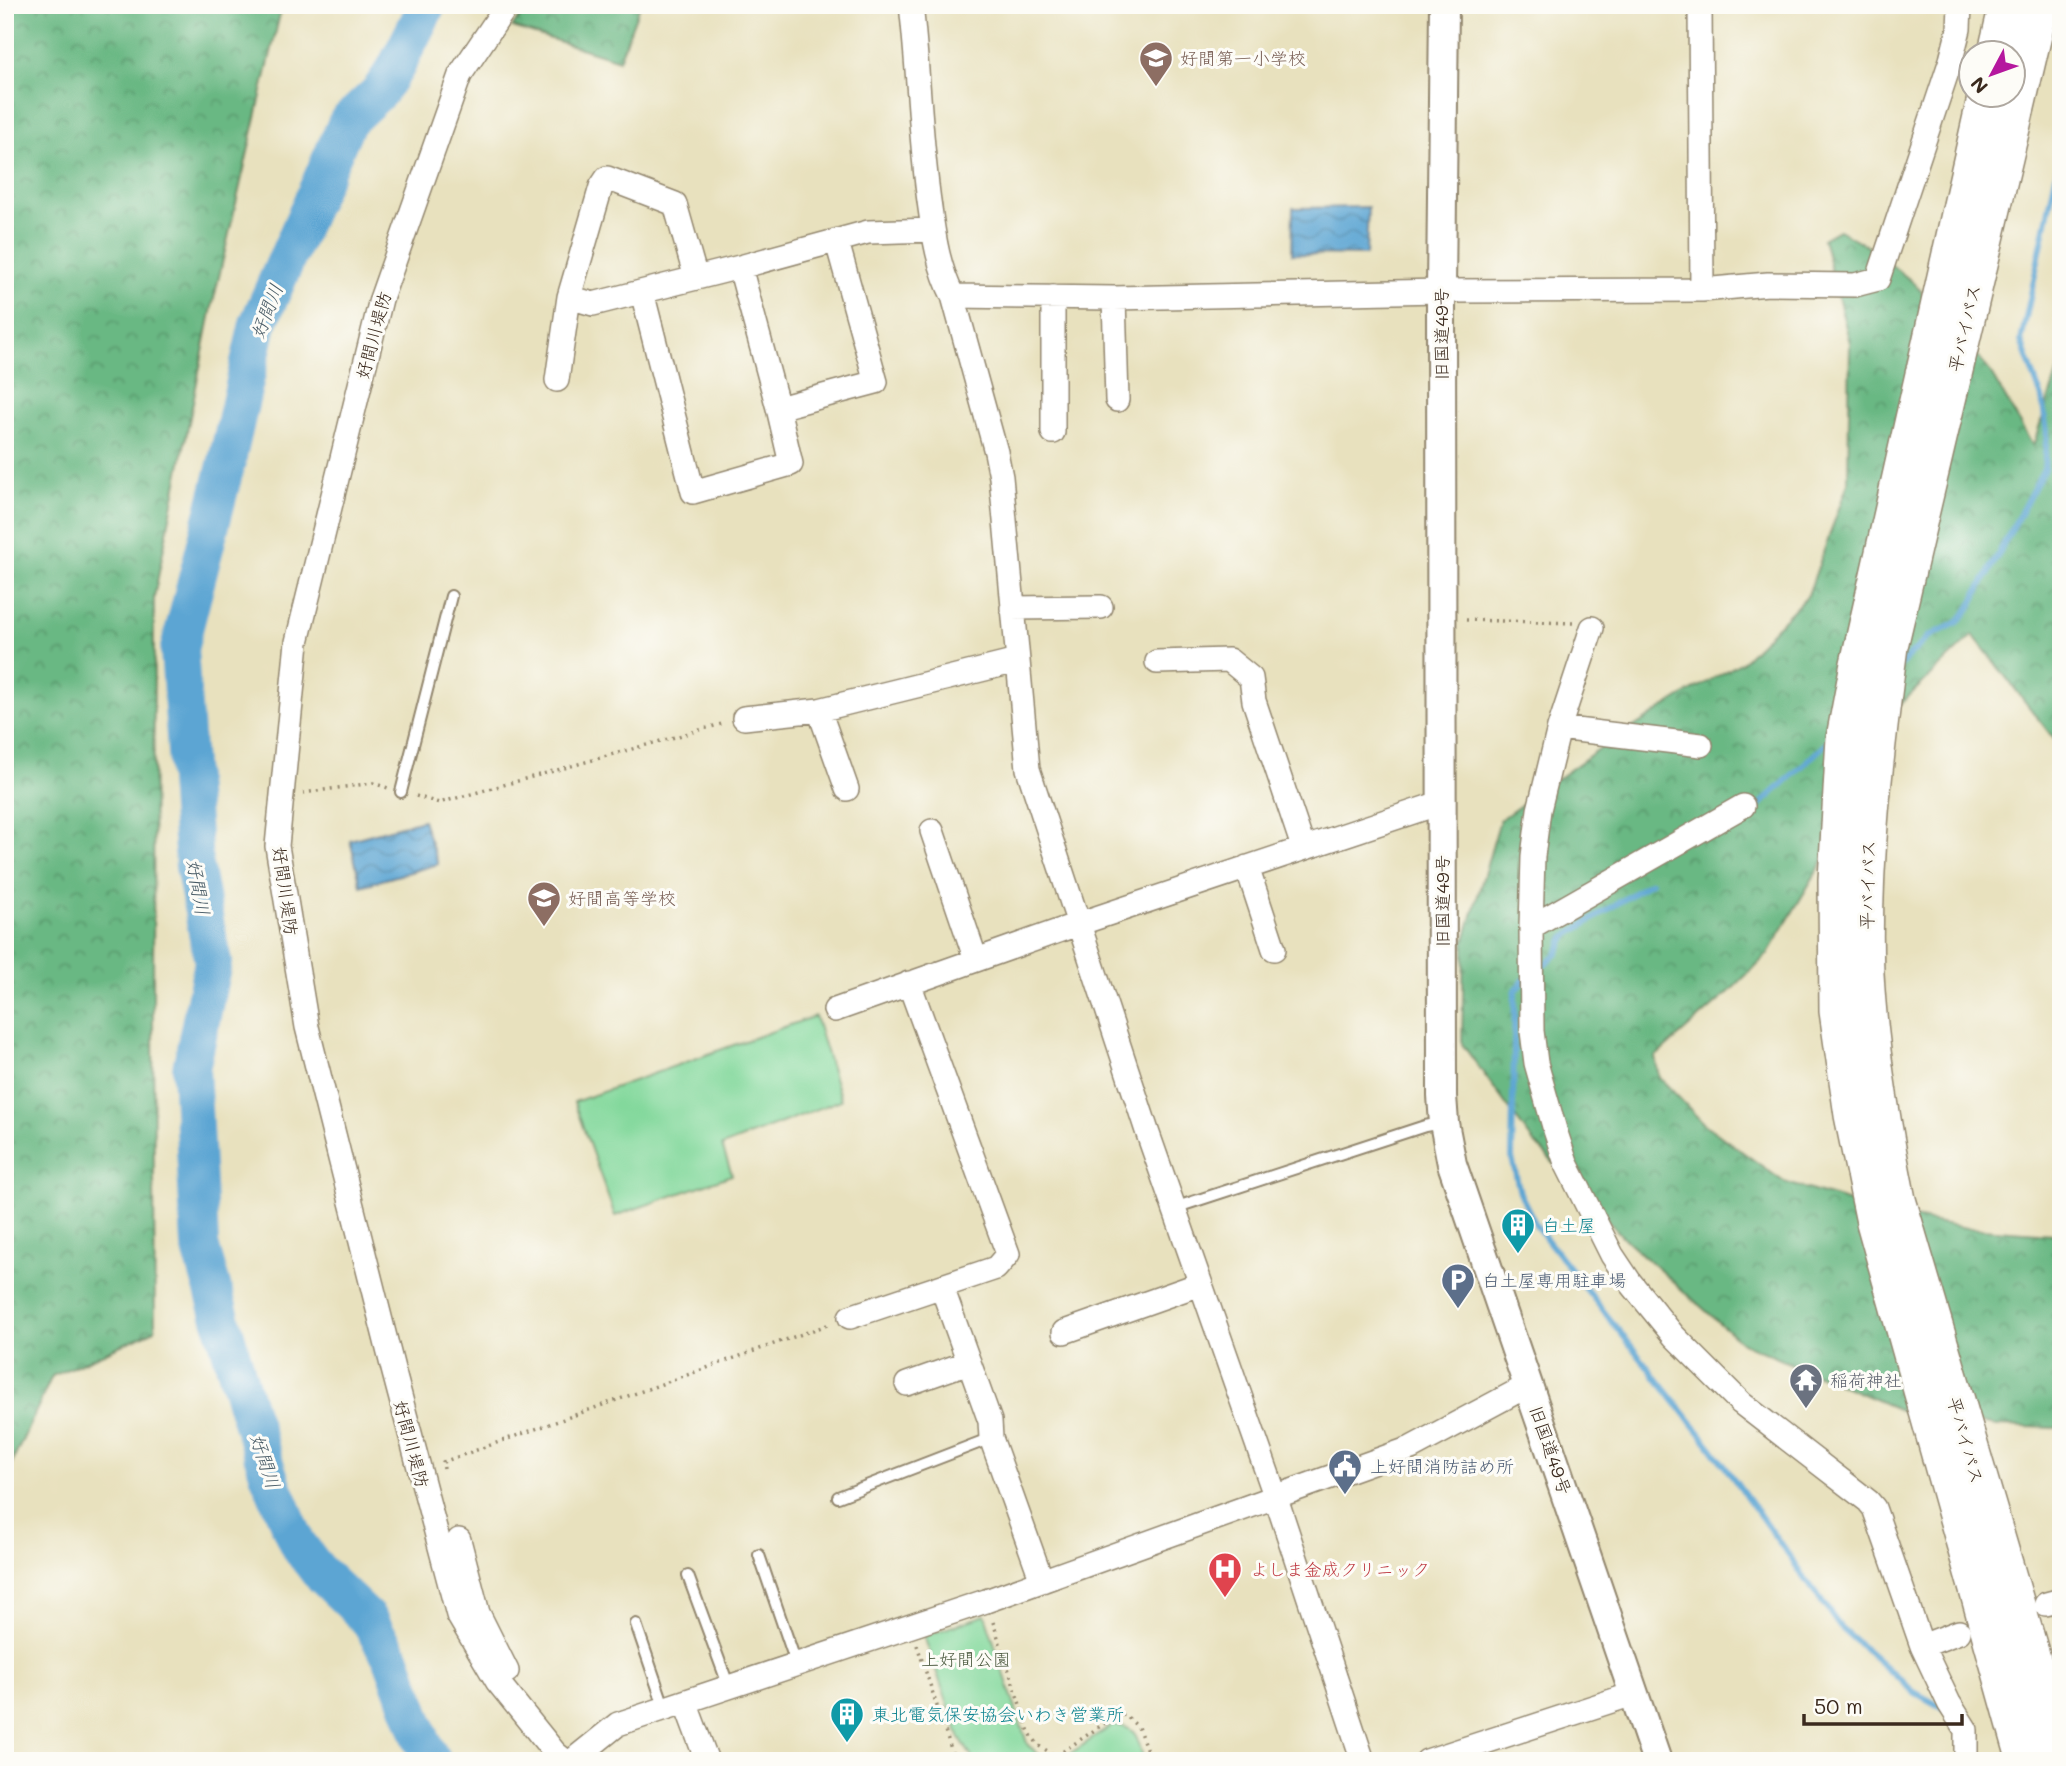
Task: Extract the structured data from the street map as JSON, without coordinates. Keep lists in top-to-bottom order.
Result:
{
  "streets": {
    "highway": ["平バイパス"],
    "street": ["旧国道49号", "好間川堤防"]
  },
  "water": ["好間川"],
  "parks": ["上好間公園"],
  "places": {
    "school or university": ["好間第一小学校", "好間高等学校"],
    "building": ["白土屋", "東北電気保安協会いわき営業所"],
    "parking": ["白土屋専用駐車場"],
    "temple": ["稲荷神社"],
    "public building": ["上好間消防詰め所"],
    "hospital": ["よしま金成クリニック"]
  },
  "scale_bar": "50 m",
  "north": "bottom left"
}
